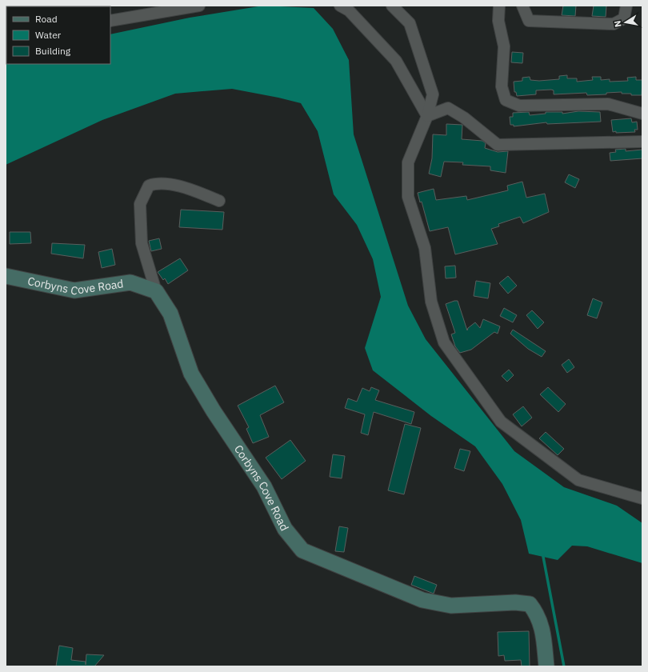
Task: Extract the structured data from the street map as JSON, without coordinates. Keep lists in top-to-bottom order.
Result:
{
  "streets": {
    "main road": ["Corbyns Cove Road"]
  },
  "legend": ["Road", "Water", "Building"],
  "north": "left"
}
